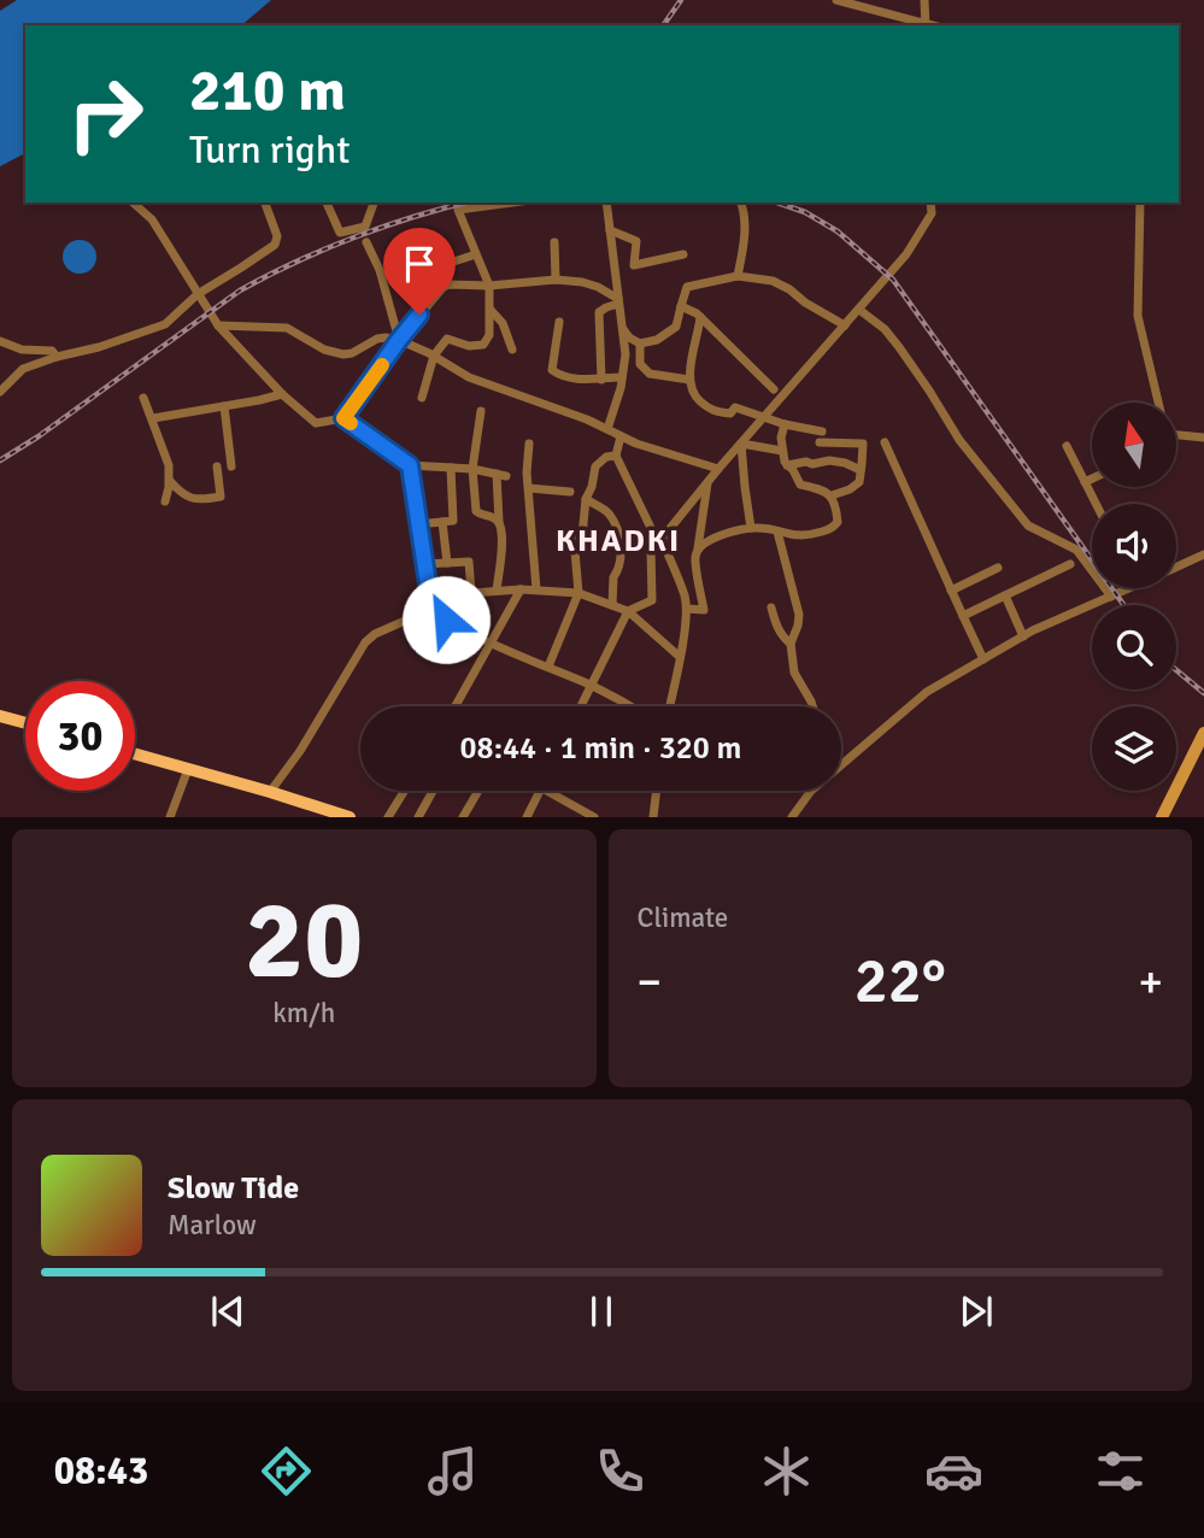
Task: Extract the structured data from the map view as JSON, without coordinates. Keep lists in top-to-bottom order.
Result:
{
  "districts": ["KHADKI"],
  "north": "top",
  "page": {
    "turn": ["210 m", "Turn right"],
    "limit": "30",
    "trip": "08:44 · 1 min · 320 m",
    "tile": [
      ["20", "km/h"],
      "Climate"
    ],
    "heat": ["−", "22°", "+"],
    "song": ["Slow Tide", "Marlow"],
    "tabs": "08:43"
  }
}
